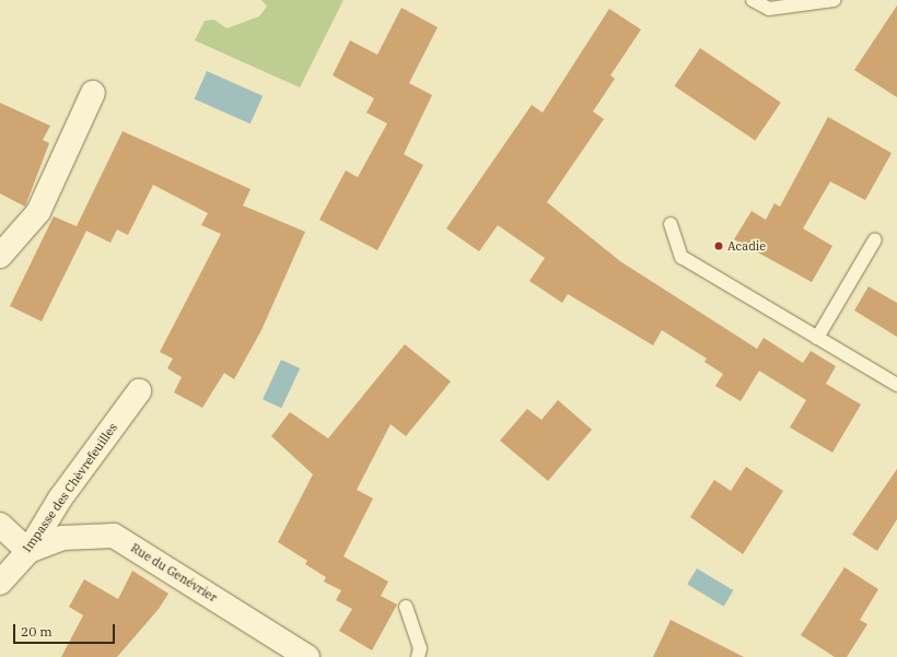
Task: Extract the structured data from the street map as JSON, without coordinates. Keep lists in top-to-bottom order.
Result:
{
  "streets": {
    "street": ["Impasse des Chèvrefeuilles", "Rue du Genévrier"]
  },
  "crossings": [
    ["Impasse des Chèvrefeuilles", "Rue du Genévrier"]
  ],
  "places": ["Acadie"],
  "scale_bar": "20 m"
}
